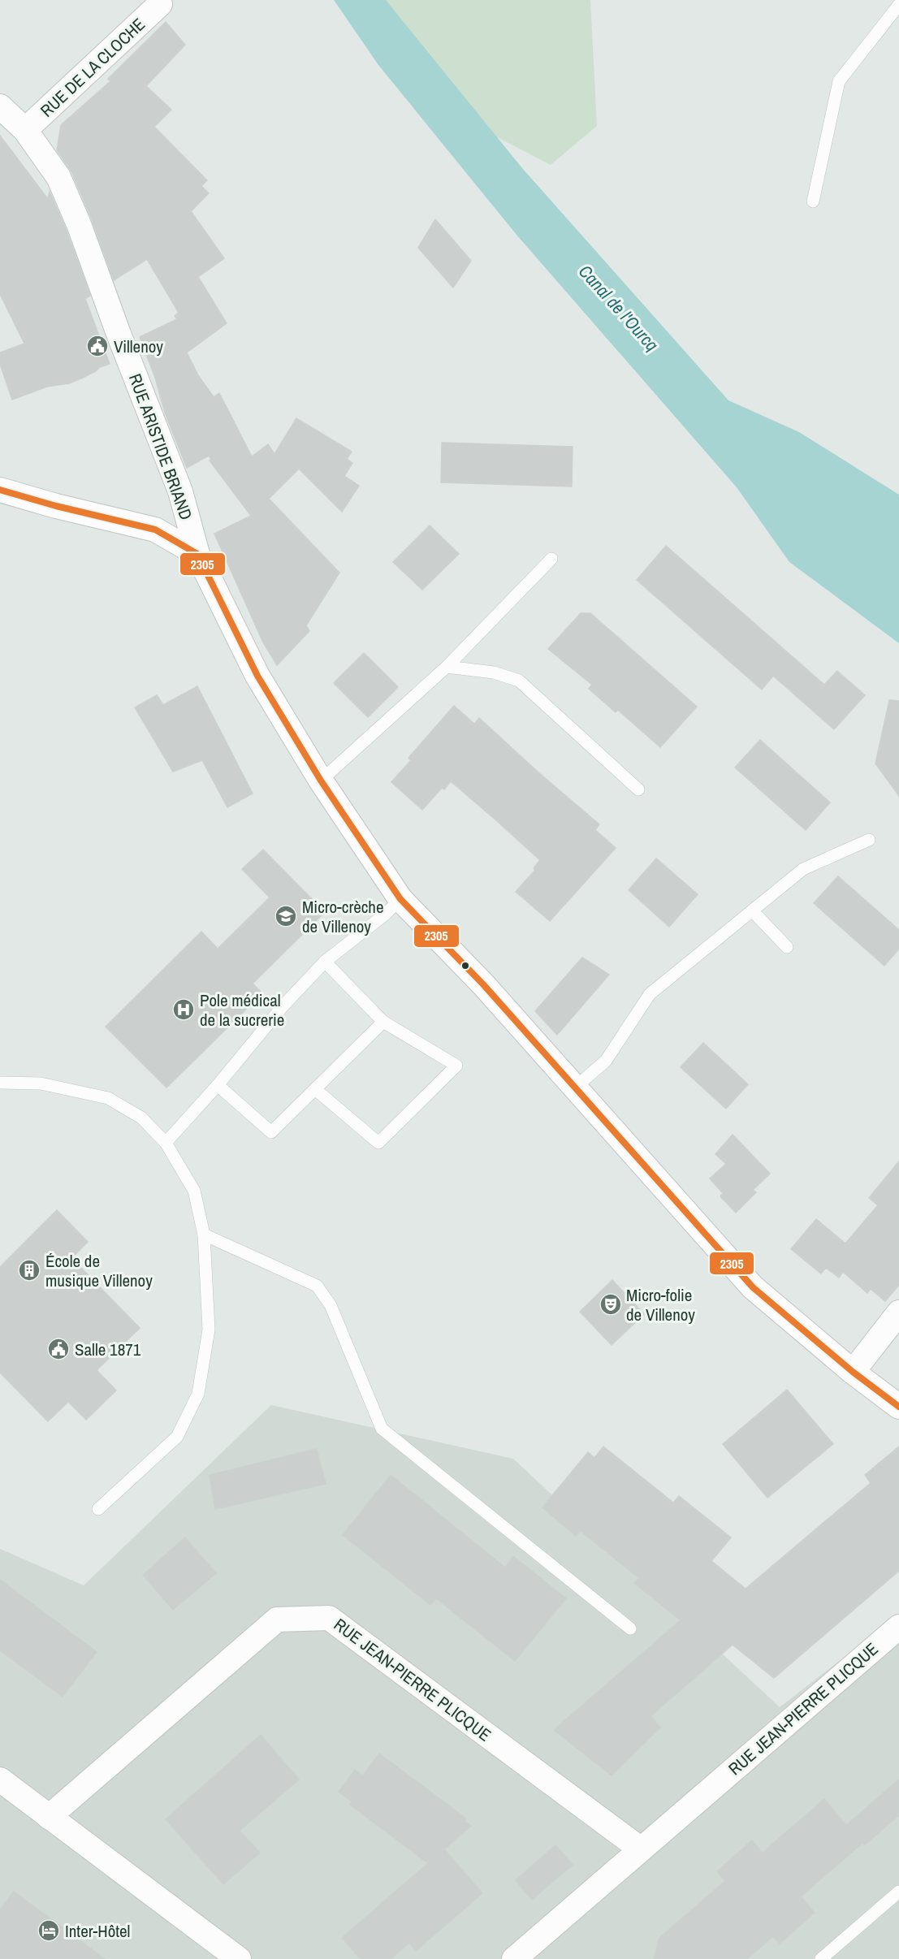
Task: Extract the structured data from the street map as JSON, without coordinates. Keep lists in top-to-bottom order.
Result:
{
  "streets": {
    "street": ["RUE DE LA CLOCHE", "RUE ARISTIDE BRIAND", "RUE JEAN-PIERRE PLICQUE"]
  },
  "crossings": [
    ["RUE DE LA CLOCHE", "RUE ARISTIDE BRIAND"]
  ],
  "water": ["Canal de l'Ourcq"],
  "places": {
    "public building": ["Villenoy", "Salle 1871"],
    "school or university": ["Micro-crèche de Villenoy"],
    "hospital": ["Pole médical de la sucrerie"],
    "building": ["École de musique Villenoy"],
    "theatre": ["Micro-folie de Villenoy"],
    "hotel": ["Inter-Hôtel"]
  },
  "lines": ["transit line 2305"]
}
